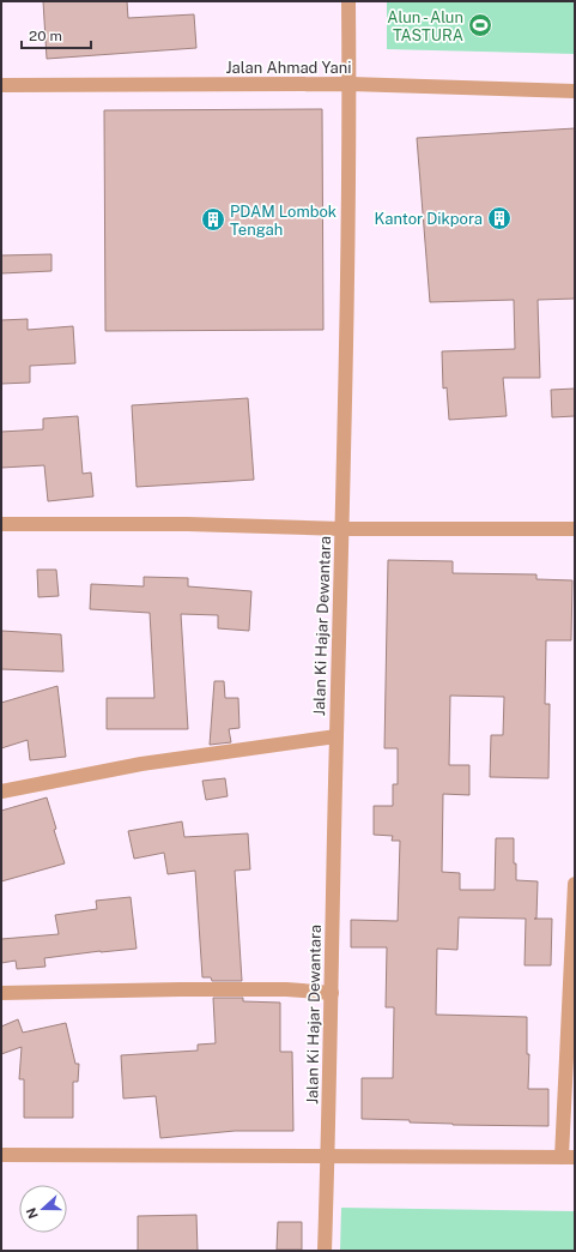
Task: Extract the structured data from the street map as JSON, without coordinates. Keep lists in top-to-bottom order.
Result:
{
  "streets": {
    "street": ["Jalan Ahmad Yani", "Jalan Ki Hajar Dewantara"]
  },
  "crossings": [
    ["Jalan Ahmad Yani", "Jalan Ki Hajar Dewantara"]
  ],
  "places": {
    "sports": ["Alun - Alun TASTURA"],
    "building": ["Kantor Dikpora", "PDAM Lombok Tengah"]
  },
  "scale_bar": "20 m",
  "north": "left"
}
